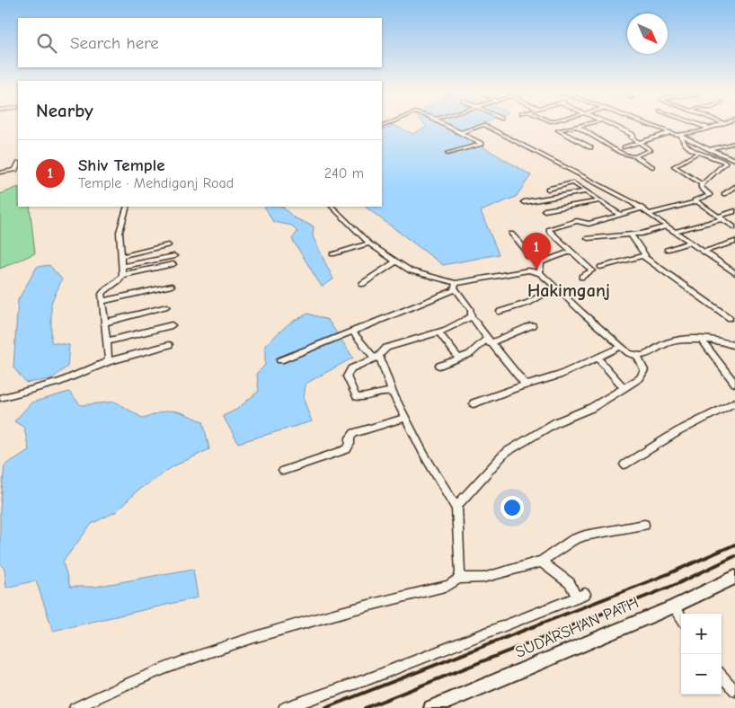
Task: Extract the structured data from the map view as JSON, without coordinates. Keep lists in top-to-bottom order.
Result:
{
  "streets": {
    "main road": ["SUDARSHAN PATH"]
  },
  "districts": ["Hakimganj"],
  "north": "bottom right",
  "page": {
    "search": "Search here",
    "heading": "Nearby",
    "list": [
      {
        "mark": "1",
        "name": "Shiv Temple",
        "note": "Temple · Mehdiganj Road",
        "value": "240 m"
      }
    ],
    "pins": "1",
    "map_buttons": ["+", "−"]
  }
}
